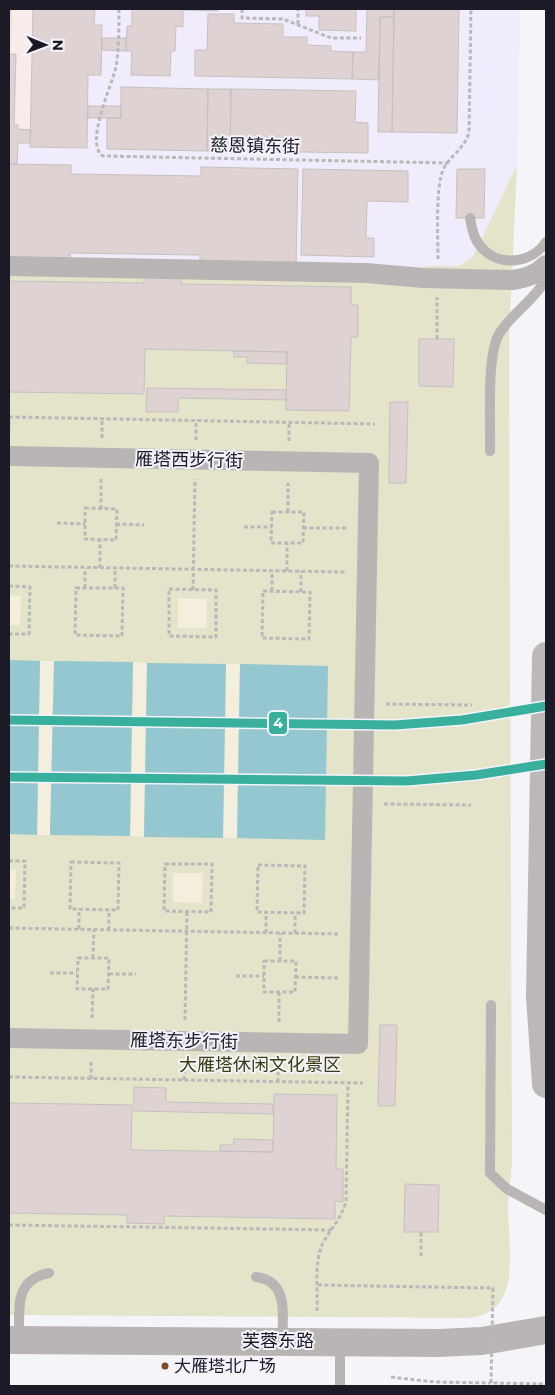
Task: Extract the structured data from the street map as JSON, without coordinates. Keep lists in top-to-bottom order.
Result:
{
  "streets": {
    "main road": ["芙蓉东路"],
    "street": ["雁塔西步行街", "雁塔东步行街"],
    "path": ["慈恩镇东街"]
  },
  "parks": ["大雁塔休闲文化景区"],
  "places": ["大雁塔北广场"],
  "lines": ["transit line 4"],
  "north": "right"
}
